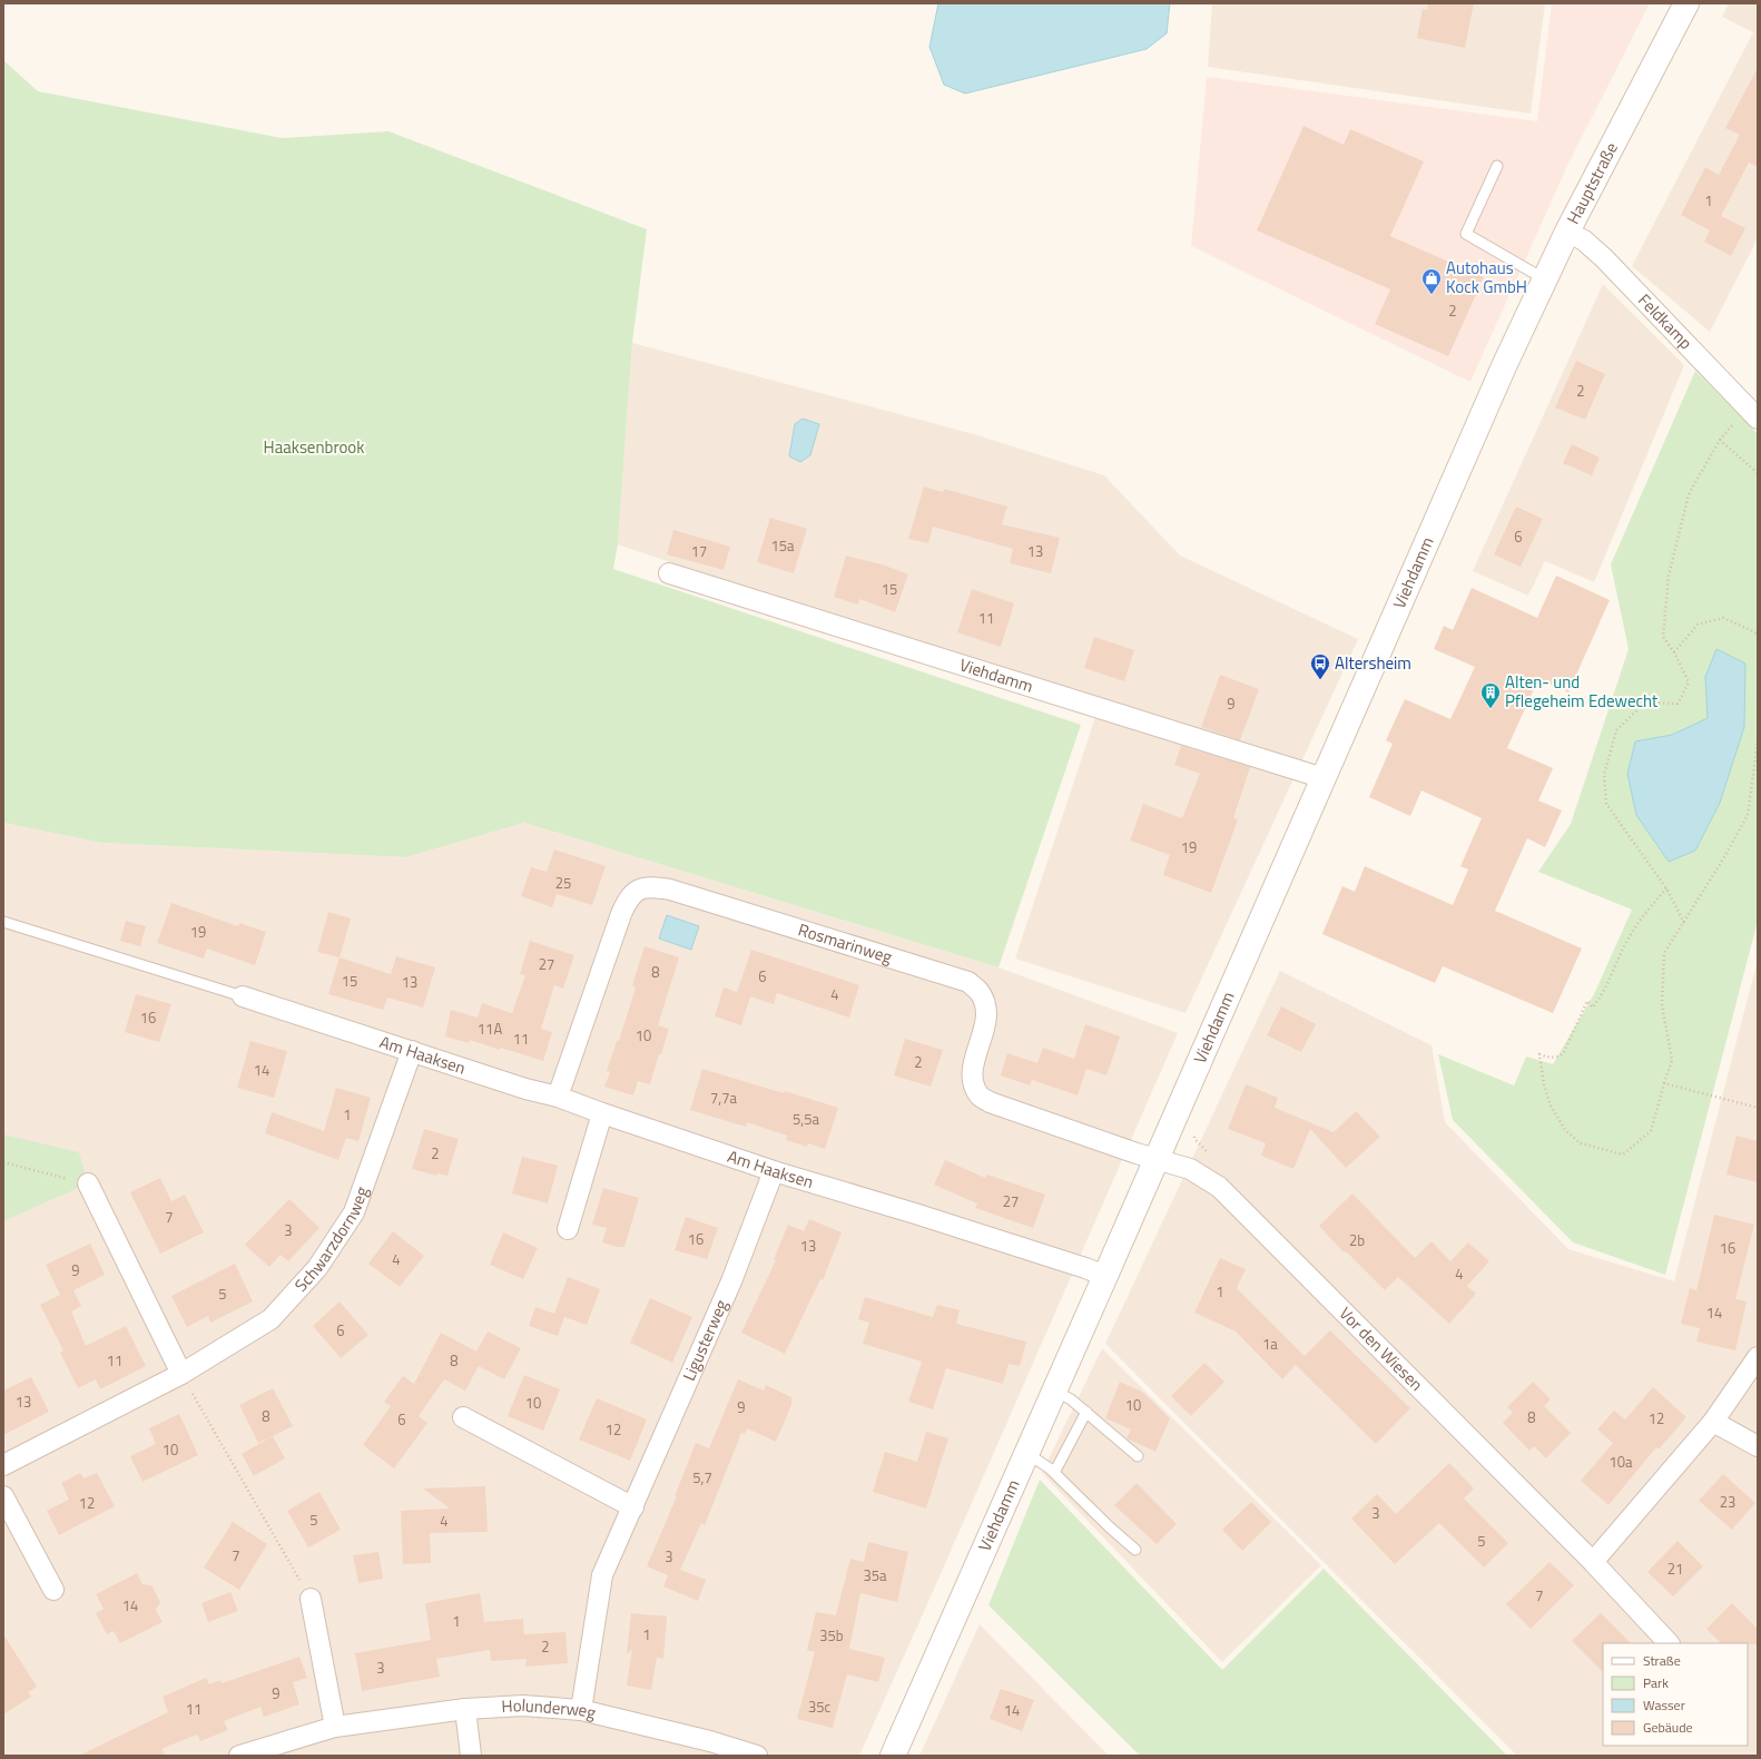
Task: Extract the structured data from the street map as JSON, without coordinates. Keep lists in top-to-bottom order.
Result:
{
  "streets": {
    "main road": ["Hauptstraße", "Viehdamm"],
    "street": [
      "Feldkamp",
      "Rosmarinweg",
      "Am Haaksen",
      "Schwarzdornweg",
      "Ligusterweg",
      "Vor den Wiesen",
      "Holunderweg"
    ]
  },
  "crossings": [
    ["Hauptstraße", "Feldkamp"],
    ["Hauptstraße", "Viehdamm"],
    ["Viehdamm", "Rosmarinweg"],
    ["Viehdamm", "Am Haaksen"],
    ["Viehdamm", "Vor den Wiesen"],
    ["Rosmarinweg", "Am Haaksen"],
    ["Rosmarinweg", "Vor den Wiesen"],
    ["Am Haaksen", "Schwarzdornweg"],
    ["Am Haaksen", "Ligusterweg"],
    ["Ligusterweg", "Holunderweg"]
  ],
  "parks": ["Haaksenbrook"],
  "places": {
    "shop": ["Autohaus Kock GmbH"],
    "bus stop": ["Altersheim"],
    "building": ["Alten- und Pflegeheim Edewecht"]
  },
  "house_numbers": [
    "1",
    "2",
    "2",
    "6",
    "15a",
    "17",
    "13",
    "15",
    "11",
    "9",
    "19",
    "25",
    "19",
    "27",
    "8",
    "6",
    "15",
    "13",
    "4",
    "16",
    "11A",
    "10",
    "11",
    "2",
    "14",
    "7,7a",
    "1",
    "5,5a",
    "2",
    "27",
    "7",
    "3",
    "16",
    "2b",
    "13",
    "16",
    "4",
    "9",
    "4",
    "1",
    "5",
    "14",
    "6",
    "1a",
    "11",
    "8",
    "13",
    "10",
    "10",
    "9",
    "8",
    "8",
    "12",
    "6",
    "12",
    "10",
    "10a",
    "5,7",
    "23",
    "12",
    "3",
    "5",
    "4",
    "5",
    "7",
    "3",
    "21",
    "35a",
    "7",
    "14",
    "1",
    "1",
    "35b",
    "2",
    "3",
    "9",
    "35c",
    "11",
    "14"
  ],
  "legend": [
    "Straße",
    "Park",
    "Wasser",
    "Gebäude"
  ]
}
